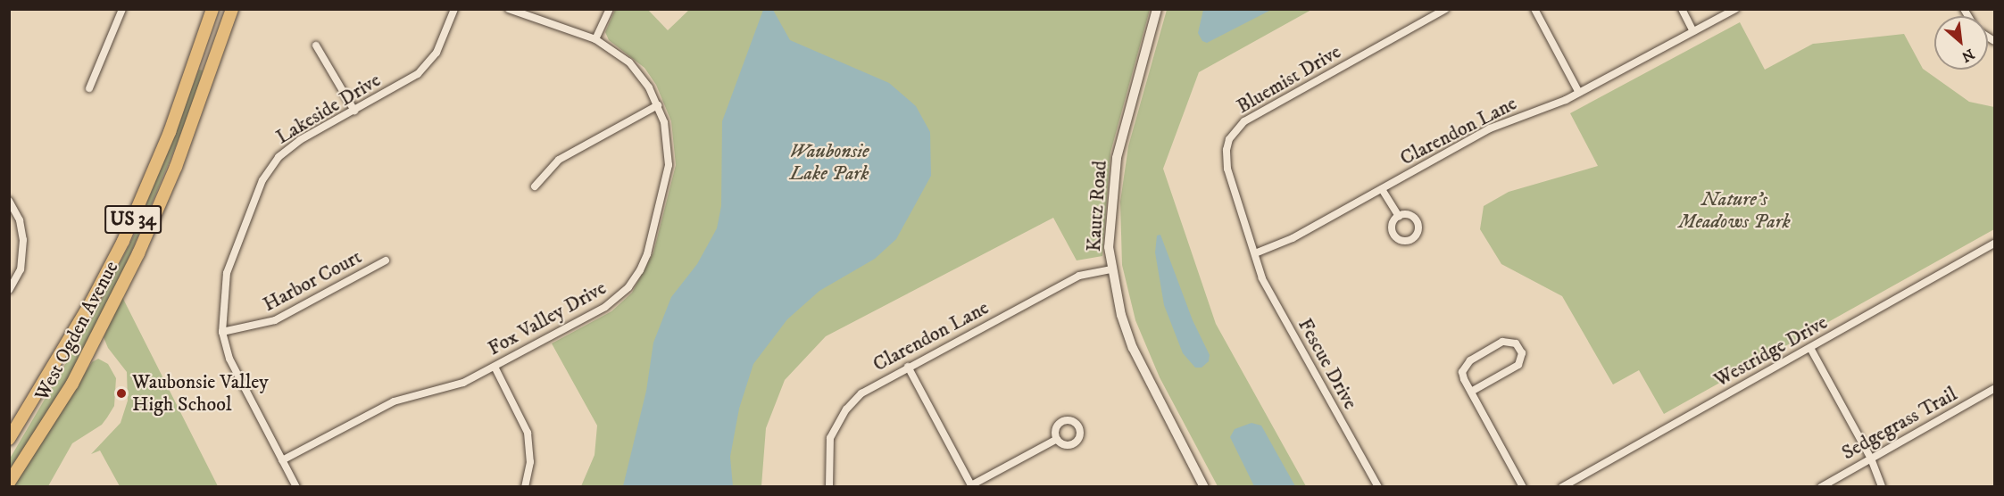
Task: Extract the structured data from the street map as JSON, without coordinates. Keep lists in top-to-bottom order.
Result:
{
  "streets": {
    "main road": ["US 34", "West Ogden Avenue"],
    "street": [
      "Bluemist Drive",
      "Lakeside Drive",
      "Clarendon Lane",
      "Kautz Road",
      "Harbor Court",
      "Fox Valley Drive",
      "Westridge Drive",
      "Fescue Drive",
      "Sedgegrass Trail"
    ]
  },
  "crossings": [
    ["Bluemist Drive", "Clarendon Lane"],
    ["Bluemist Drive", "Fescue Drive"],
    ["Lakeside Drive", "Harbor Court"],
    ["Lakeside Drive", "Fox Valley Drive"],
    ["Clarendon Lane", "Kautz Road"],
    ["Clarendon Lane", "Fescue Drive"]
  ],
  "parks": ["Waubonsie Lake Park", "Nature's Meadows Park"],
  "places": ["Waubonsie Valley High School"],
  "north": "bottom right"
}
